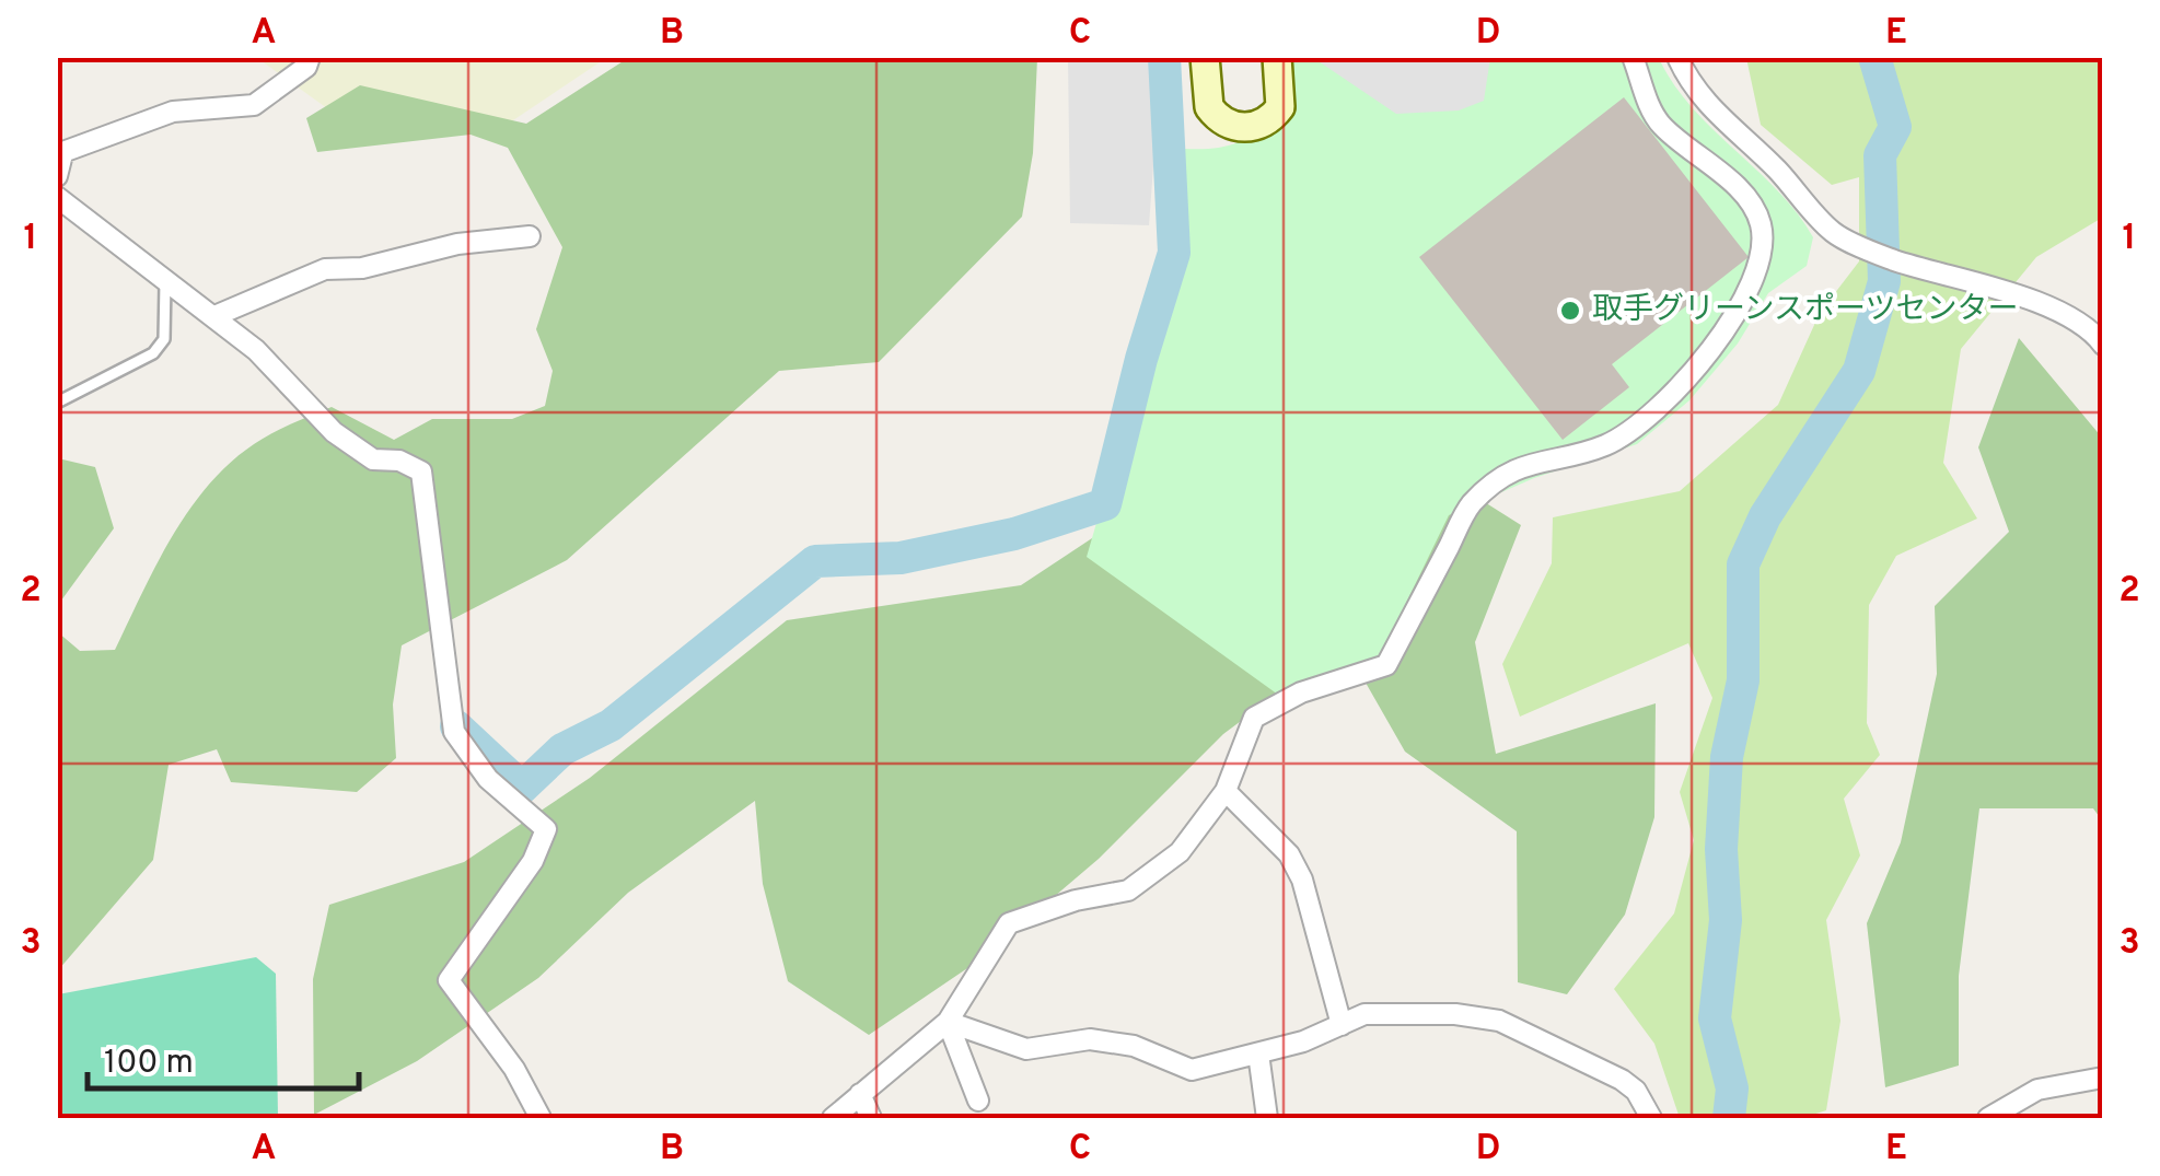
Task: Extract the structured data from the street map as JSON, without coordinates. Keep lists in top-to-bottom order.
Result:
{
  "places": ["取手グリーンスポーツセンター"],
  "scale_bar": "100 m",
  "grid": {
    "columns": [
      "A",
      "B",
      "C",
      "D",
      "E"
    ],
    "rows": ["1", "2", "3"]
  }
}
